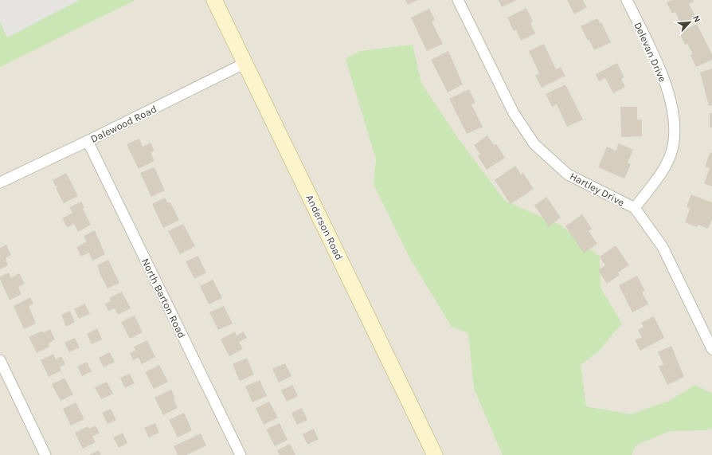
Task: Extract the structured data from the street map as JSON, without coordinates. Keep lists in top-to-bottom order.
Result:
{
  "streets": {
    "street": [
      "Delevan Drive",
      "Dalewood Road",
      "Hartley Drive",
      "Anderson Road",
      "North Barton Road"
    ]
  },
  "crossings": [
    ["Delevan Drive", "Hartley Drive"],
    ["Dalewood Road", "Anderson Road"],
    ["Dalewood Road", "North Barton Road"]
  ],
  "north": "top right"
}
